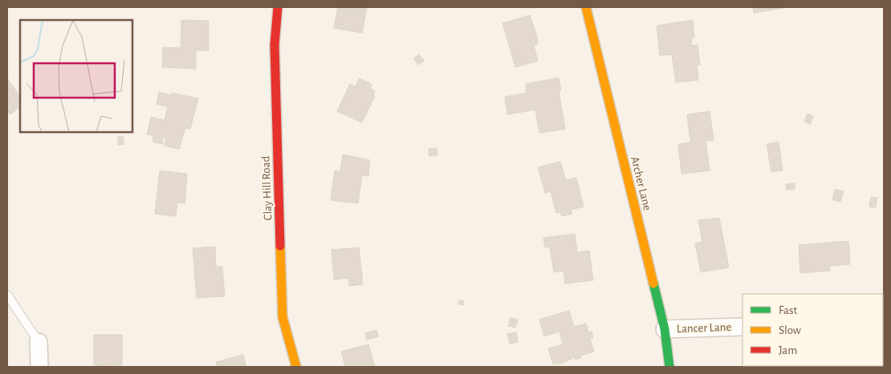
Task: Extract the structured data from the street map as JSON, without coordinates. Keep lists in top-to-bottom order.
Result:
{
  "streets": {
    "street": ["Archer Lane", "Clay Hill Road", "Lancer Lane"]
  },
  "crossings": [
    ["Archer Lane", "Lancer Lane"]
  ],
  "legend": ["Fast", "Slow", "Jam"]
}
